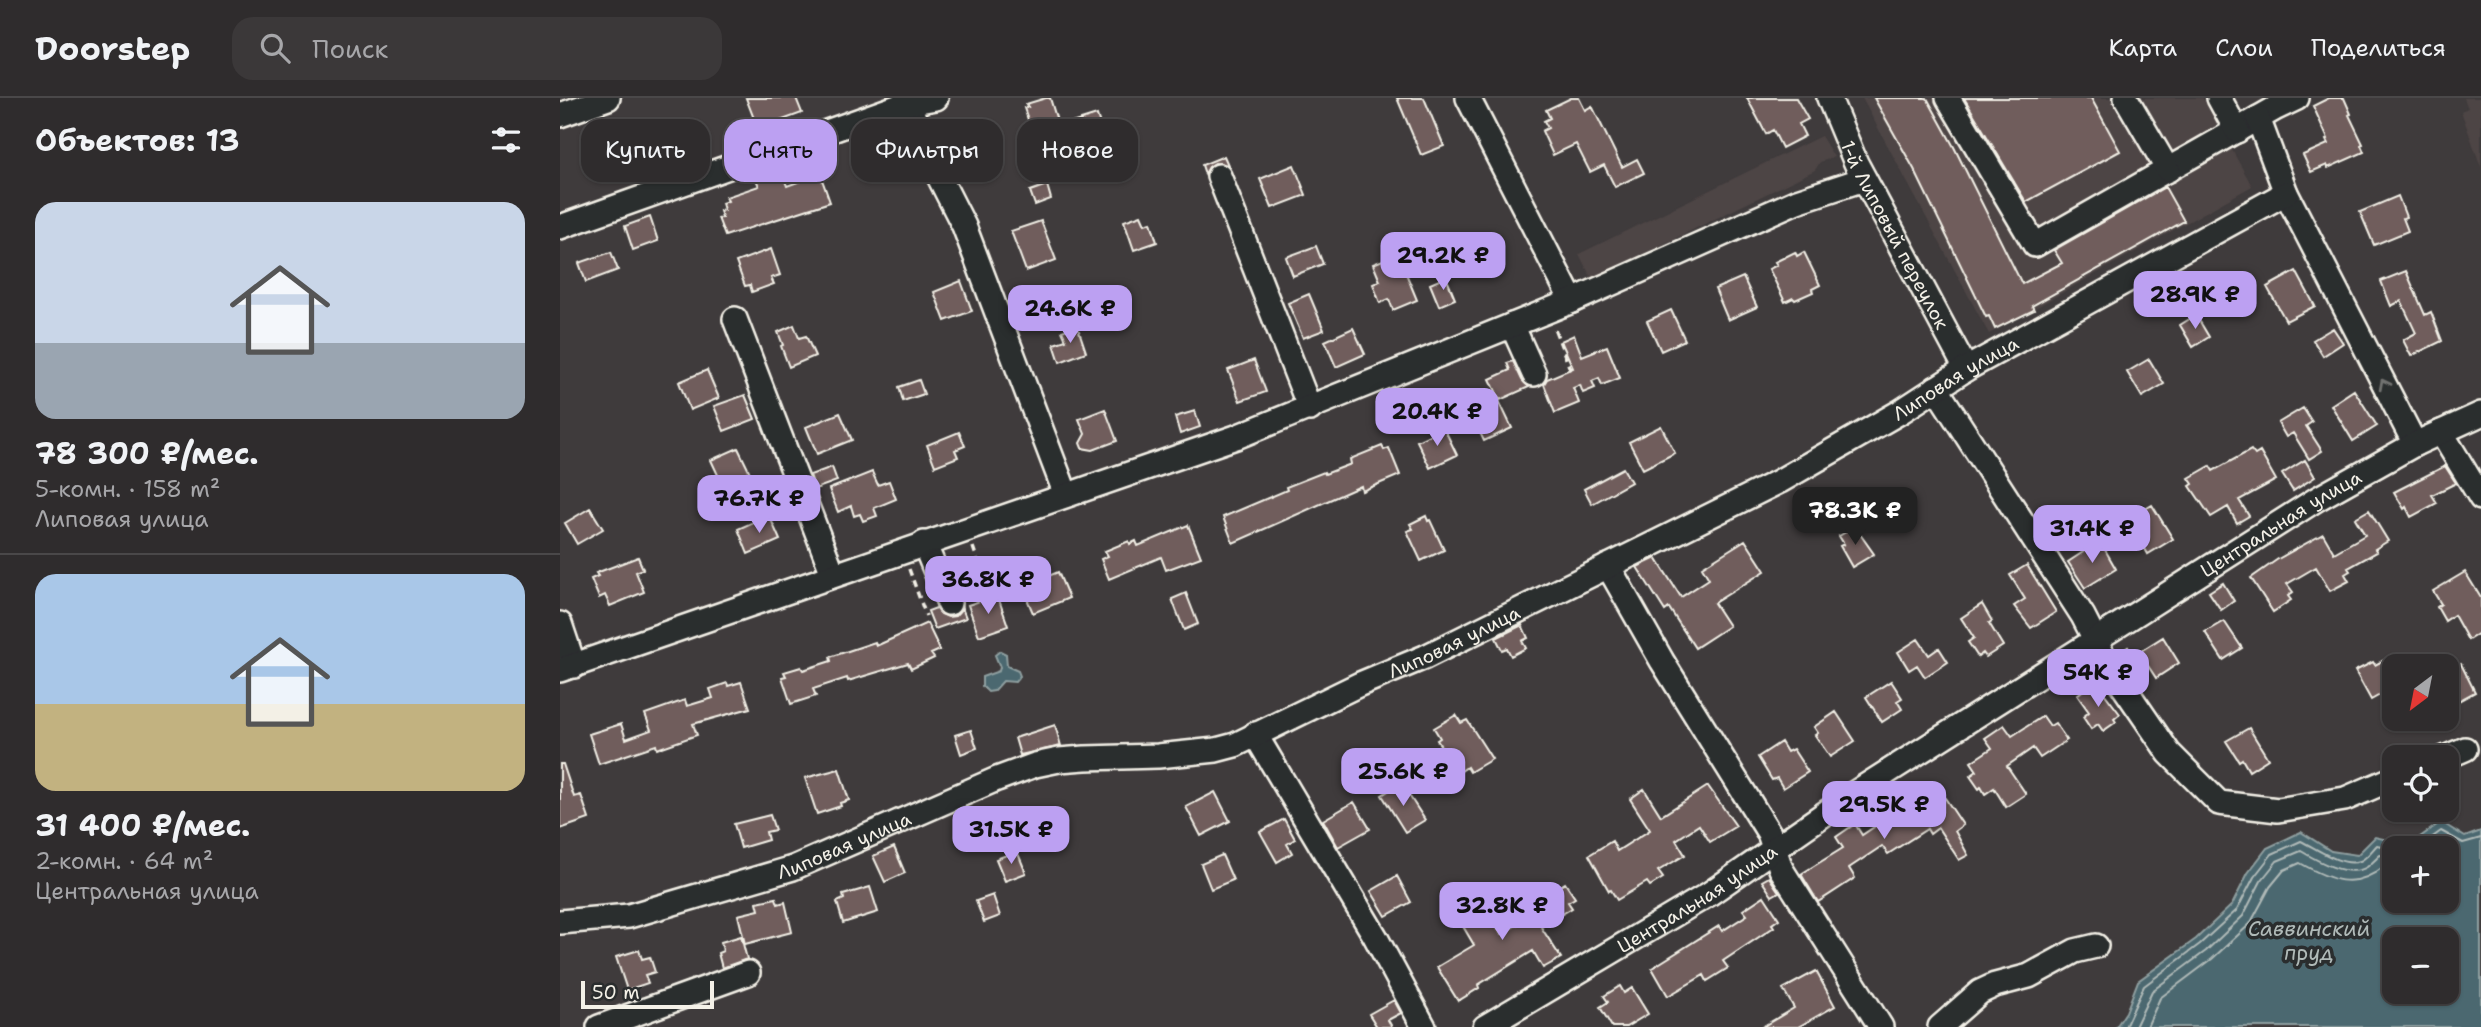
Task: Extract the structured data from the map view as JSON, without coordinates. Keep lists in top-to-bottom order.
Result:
{
  "streets": {
    "street": ["1-й Липовый переулок", "Липовая улица", "Центральная улица"]
  },
  "crossings": [
    ["1-й Липовый переулок", "Липовая улица"]
  ],
  "water": ["Саввинский пруд"],
  "scale_bar": "50 m",
  "north": "bottom left",
  "page": {
    "header": "Doorstep",
    "search": "Поиск",
    "nav": ["Карта", "Слои", "Поделиться"],
    "heading": "Объектов: 13",
    "chip": [
      "Купить",
      "Снять",
      "Фильтры",
      "Новое"
    ],
    "list": [
      {
        "name": "78 300 ₽/мес.",
        "note": "5-комн. · 158 m² · Липовая улица"
      },
      {
        "name": "31 400 ₽/мес.",
        "note": "2-комн. · 64 m² · Центральная улица"
      }
    ],
    "price": [
      "29.2K ₽",
      "28.9K ₽",
      "24.6K ₽",
      "20.4K ₽",
      "76.7K ₽",
      "78.3K ₽",
      "31.4K ₽",
      "36.8K ₽",
      "54K ₽",
      "25.6K ₽",
      "29.5K ₽",
      "31.5K ₽",
      "32.8K ₽"
    ],
    "map_buttons": ["+", "−"],
    "scale": "50 m"
  }
}
